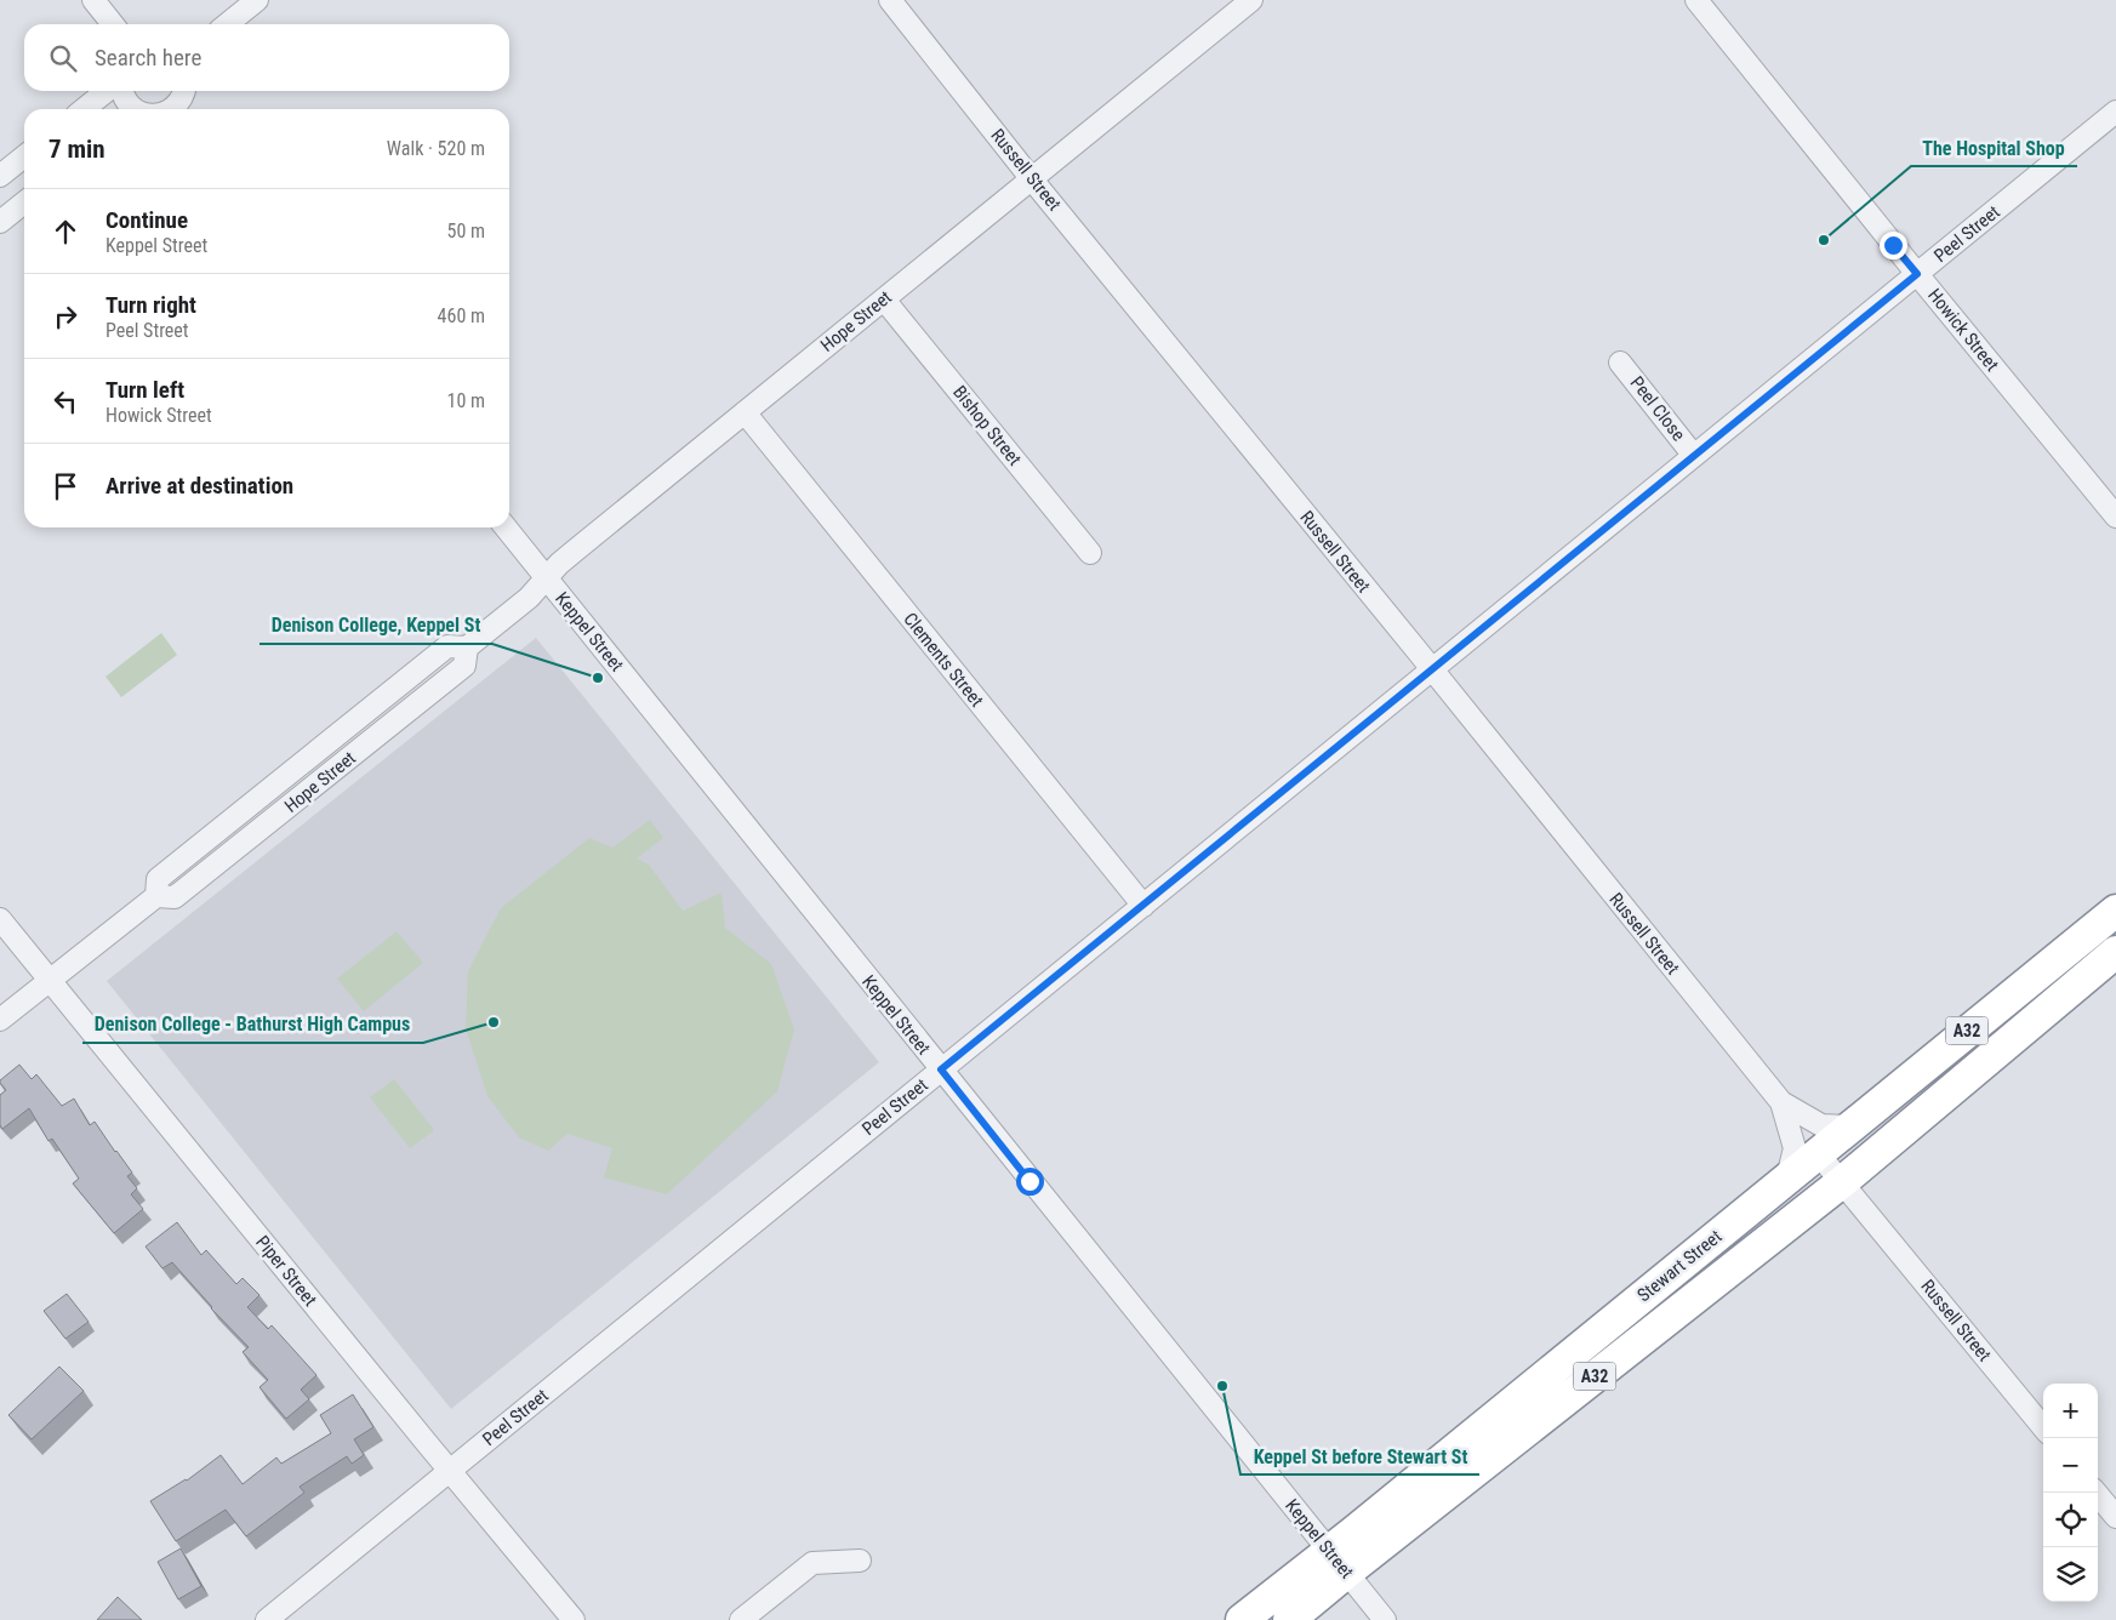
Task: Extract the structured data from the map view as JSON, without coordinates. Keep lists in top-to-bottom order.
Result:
{
  "streets": {
    "highway": ["A32", "Stewart Street"],
    "street": [
      "Russell Street",
      "Peel Street",
      "Hope Street",
      "Howick Street",
      "Peel Close",
      "Bishop Street",
      "Keppel Street",
      "Clements Street",
      "Piper Street"
    ]
  },
  "crossings": [
    ["Russell Street", "Peel Street"],
    ["Russell Street", "Hope Street"],
    ["Russell Street", "Stewart Street"],
    ["Peel Street", "Howick Street"],
    ["Peel Street", "Peel Close"],
    ["Peel Street", "Keppel Street"],
    ["Peel Street", "Clements Street"],
    ["Peel Street", "Piper Street"],
    ["Hope Street", "Bishop Street"],
    ["Hope Street", "Keppel Street"],
    ["Hope Street", "Clements Street"],
    ["Hope Street", "Piper Street"],
    ["Keppel Street", "Stewart Street"]
  ],
  "places": [
    "The Hospital Shop",
    "Denison College, Keppel St",
    "Denison College - Bathurst High Campus",
    "Keppel St before Stewart St"
  ],
  "page": {
    "search": "Search here",
    "heading": ["7 min", "Walk · 520 m"],
    "list": [
      ["Continue", "Keppel Street", "50 m"],
      ["Turn right", "Peel Street", "460 m"],
      ["Turn left", "Howick Street", "10 m"],
      "Arrive at destination"
    ],
    "map_buttons": ["+", "−"]
  }
}
